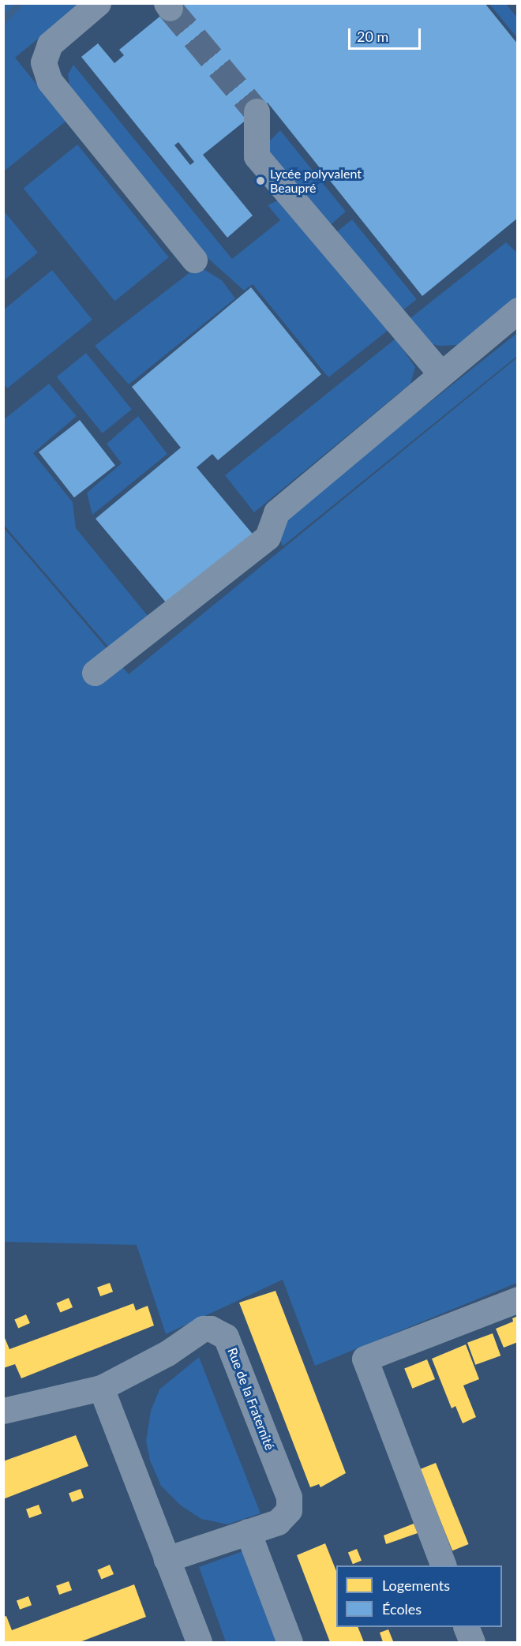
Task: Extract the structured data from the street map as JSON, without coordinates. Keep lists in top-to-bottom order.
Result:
{
  "streets": {
    "street": ["Rue de la Fraternité"]
  },
  "places": ["Lycée polyvalent Beaupré"],
  "legend": ["Logements", "Écoles"],
  "scale_bar": "20 m"
}
